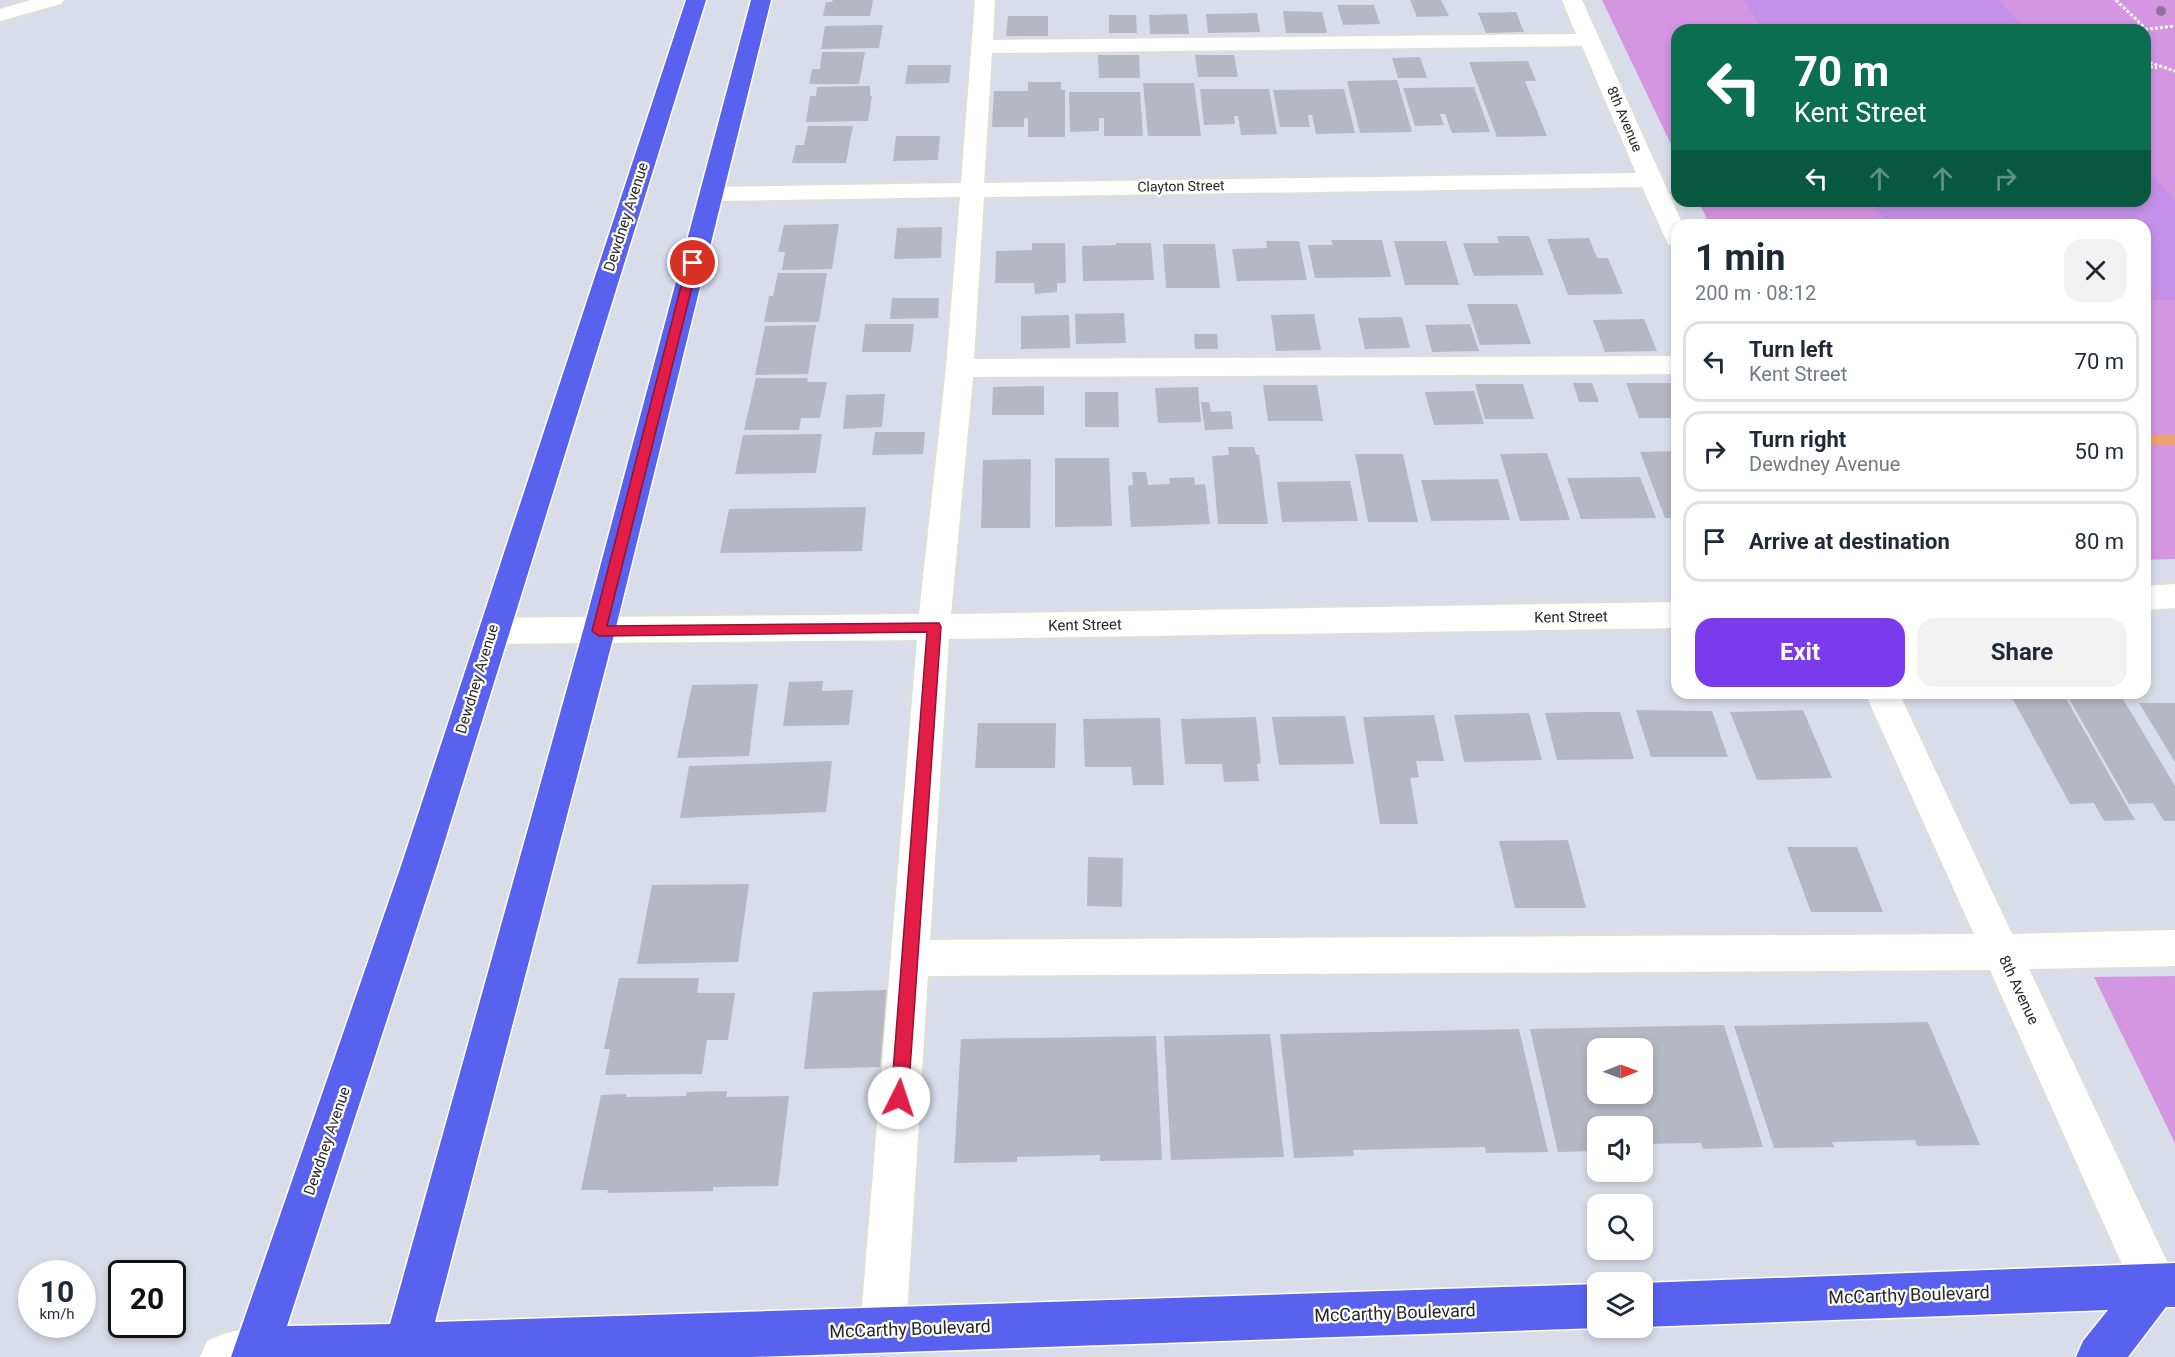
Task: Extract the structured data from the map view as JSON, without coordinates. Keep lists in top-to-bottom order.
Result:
{
  "streets": {
    "main road": ["Dewdney Avenue", "McCarthy Boulevard"],
    "street": ["8th Avenue", "Clayton Street", "Kent Street"]
  },
  "crossings": [
    ["8th Avenue", "Clayton Street"],
    ["8th Avenue", "McCarthy Boulevard"],
    ["Dewdney Avenue", "Kent Street"],
    ["Dewdney Avenue", "McCarthy Boulevard"]
  ],
  "north": "right",
  "page": {
    "turn": ["70 m", "Kent Street"],
    "heading": ["1 min", "200 m · 08:12"],
    "list": [
      {
        "name": "Turn left",
        "note": "Kent Street",
        "value": "70 m"
      },
      {
        "name": "Turn right",
        "note": "Dewdney Avenue",
        "value": "50 m"
      },
      {
        "name": "Arrive at destination",
        "value": "80 m"
      }
    ],
    "buttons": ["Exit", "Share"],
    "speed": "10 km/h",
    "limit": "20"
  }
}
